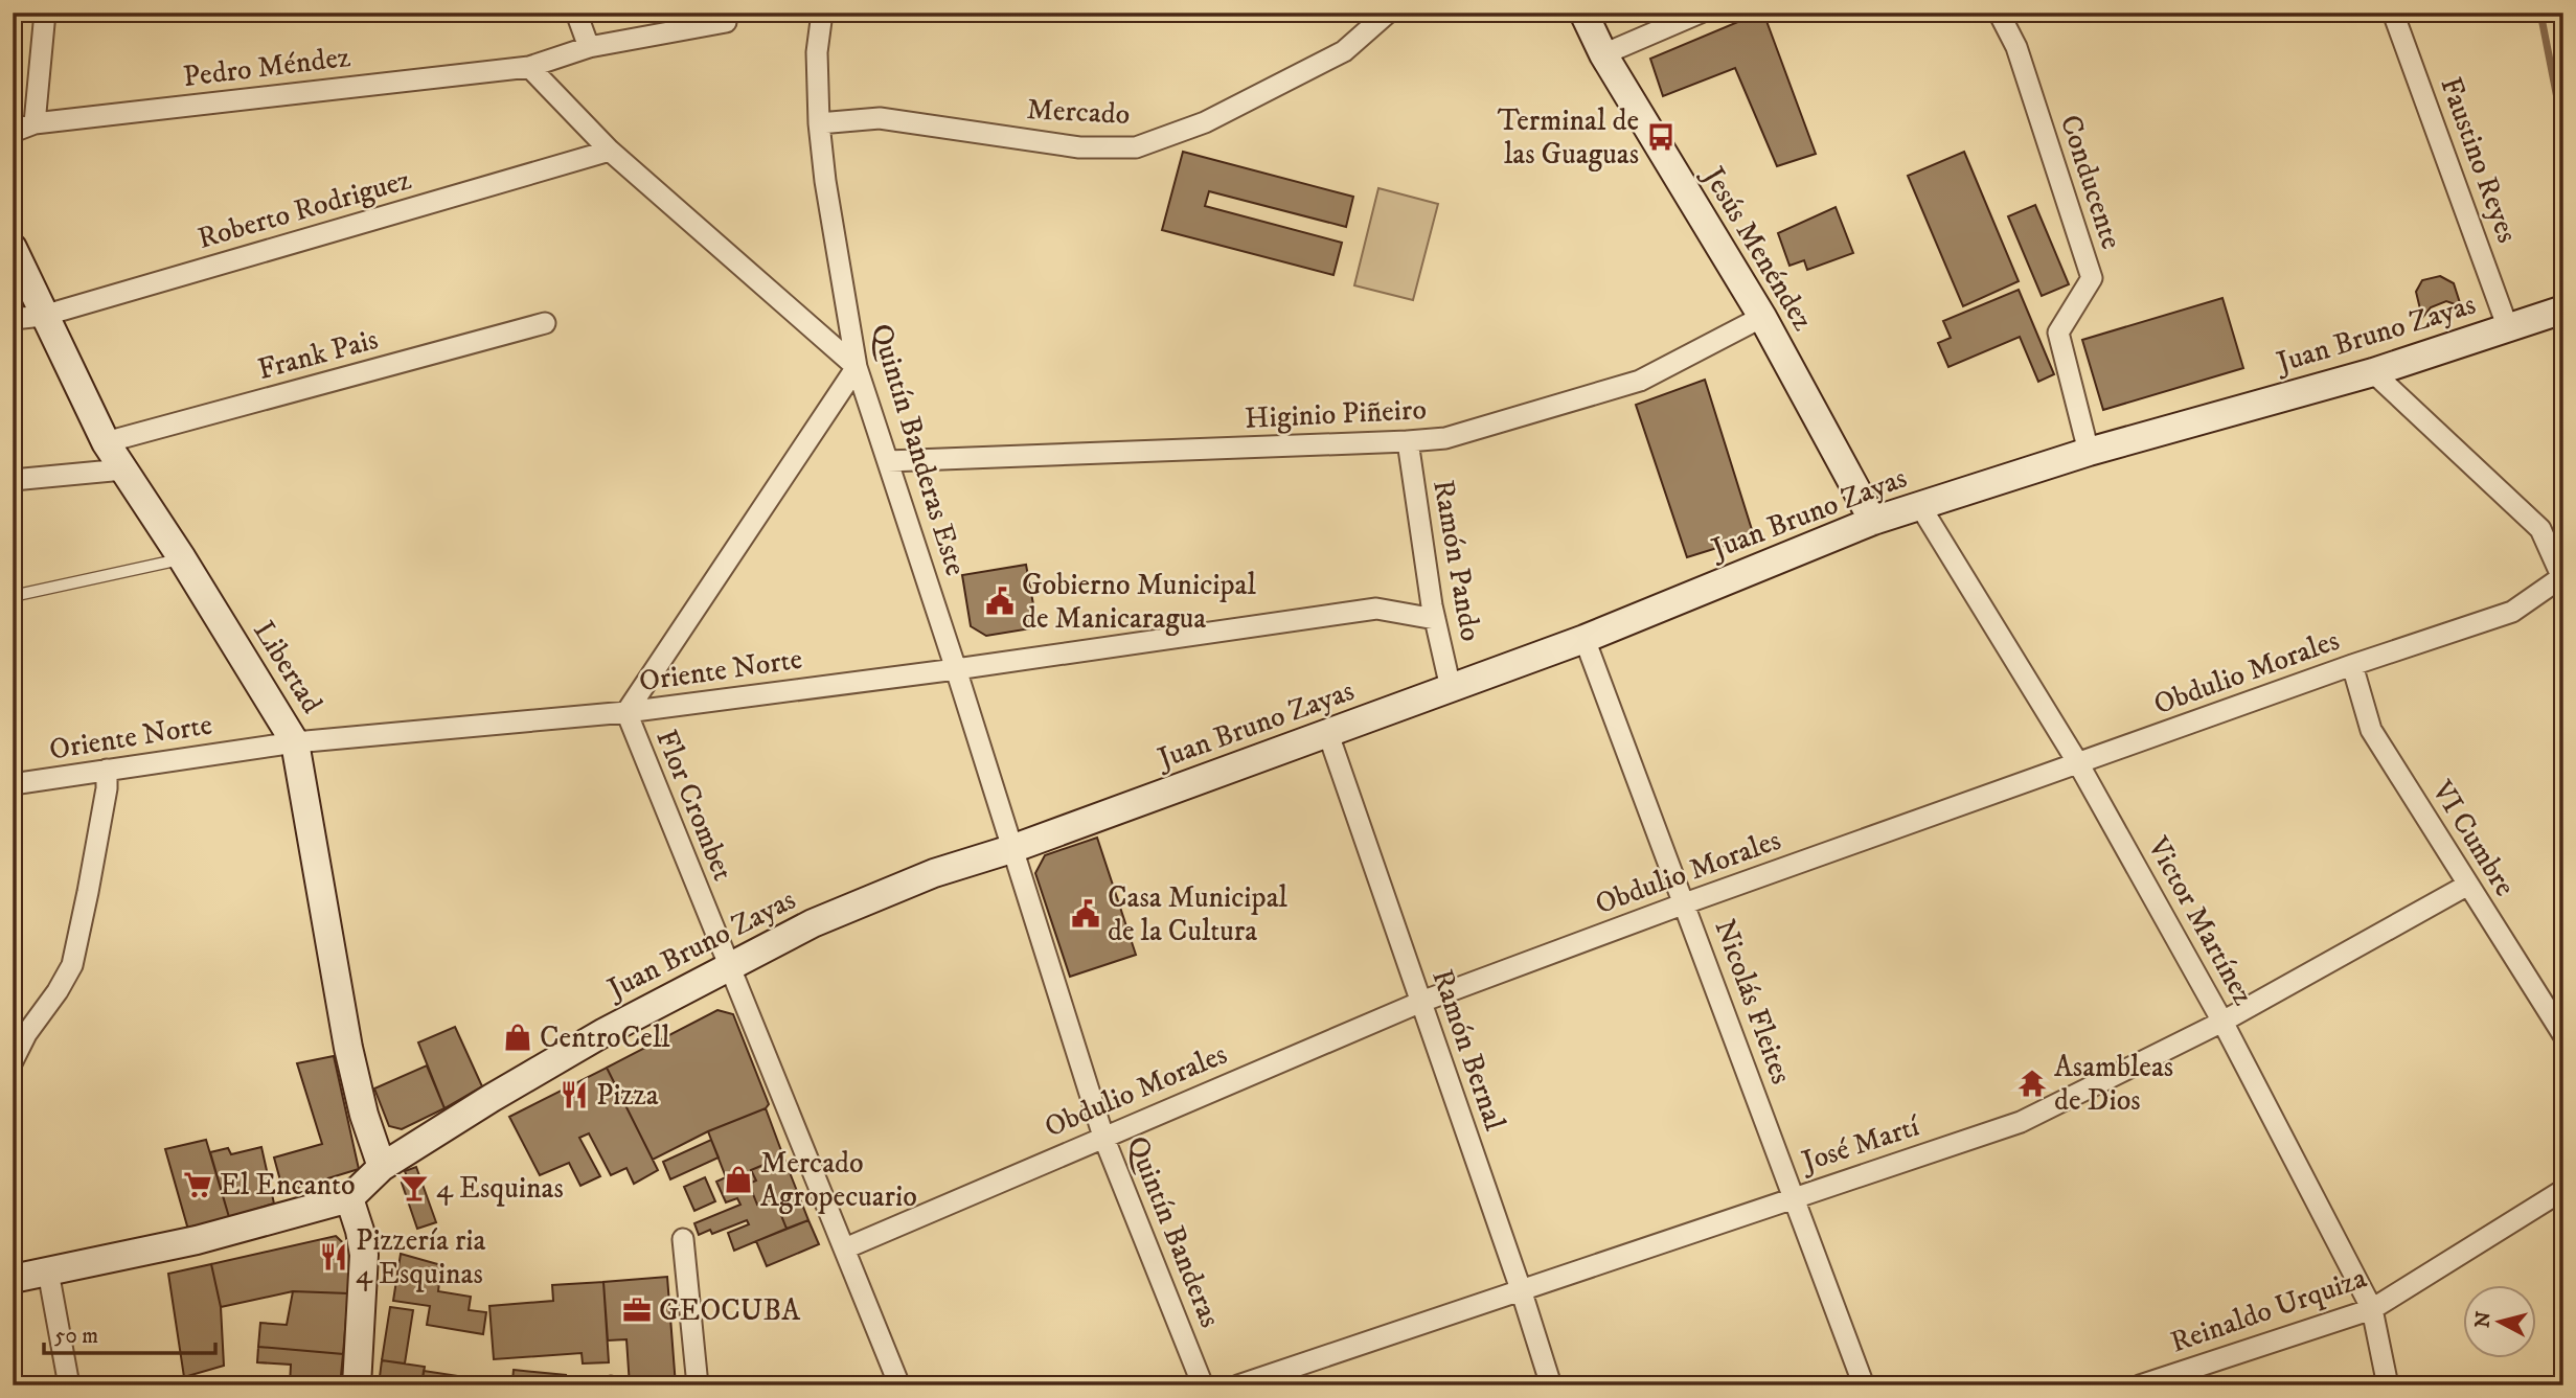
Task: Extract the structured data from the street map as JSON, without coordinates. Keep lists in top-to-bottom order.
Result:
{
  "streets": {
    "main road": ["Jesús Menéndez", "Juan Bruno Zayas", "Libertad"],
    "street": [
      "Pedro Méndez",
      "Mercado",
      "Faustino Reyes",
      "Conducente",
      "Roberto Rodriguez",
      "Frank Pais",
      "Higinio Piñeiro",
      "Quintín Banderas Este",
      "Ramón Pando",
      "Oriente Norte",
      "Obdulio Morales",
      "Flor Crombet",
      "VI Cumbre",
      "Victor Martínez",
      "Nicolás Fleites",
      "Ramón Bernal",
      "José Martí",
      "Quintín Banderas",
      "Reinaldo Urquiza"
    ]
  },
  "crossings": [
    ["Mercado", "Quintín Banderas Este"],
    ["Faustino Reyes", "Juan Bruno Zayas"],
    ["Conducente", "Juan Bruno Zayas"],
    ["Roberto Rodriguez", "Libertad"],
    ["Jesús Menéndez", "Juan Bruno Zayas"],
    ["Jesús Menéndez", "Higinio Piñeiro"],
    ["Juan Bruno Zayas", "Quintín Banderas Este"],
    ["Juan Bruno Zayas", "Ramón Pando"],
    ["Juan Bruno Zayas", "Libertad"],
    ["Juan Bruno Zayas", "Flor Crombet"],
    ["Juan Bruno Zayas", "Victor Martínez"],
    ["Juan Bruno Zayas", "Nicolás Fleites"],
    ["Juan Bruno Zayas", "Ramón Bernal"],
    ["Juan Bruno Zayas", "Quintín Banderas"],
    ["Frank Pais", "Libertad"],
    ["Higinio Piñeiro", "Quintín Banderas Este"],
    ["Higinio Piñeiro", "Ramón Pando"],
    ["Quintín Banderas Este", "Oriente Norte"],
    ["Quintín Banderas Este", "Flor Crombet"],
    ["Quintín Banderas Este", "Quintín Banderas"],
    ["Ramón Pando", "Oriente Norte"],
    ["Libertad", "Oriente Norte"],
    ["Oriente Norte", "Flor Crombet"],
    ["Obdulio Morales", "Flor Crombet"],
    ["Obdulio Morales", "VI Cumbre"],
    ["Obdulio Morales", "Victor Martínez"],
    ["Obdulio Morales", "Nicolás Fleites"],
    ["Obdulio Morales", "Ramón Bernal"],
    ["Obdulio Morales", "Quintín Banderas"],
    ["VI Cumbre", "José Martí"],
    ["Victor Martínez", "José Martí"],
    ["Victor Martínez", "Reinaldo Urquiza"],
    ["Nicolás Fleites", "José Martí"],
    ["Ramón Bernal", "José Martí"]
  ],
  "places": {
    "bus stop": ["Terminal de las Guaguas"],
    "public building": ["Gobierno Municipal de Manicaragua", "Casa Municipal de la Cultura"],
    "shop": ["CentroCell", "Mercado Agropecuario"],
    "temple": ["Asambleas de Dios"],
    "restaurant": ["Pizza", "Pizzería ria 4 Esquinas"],
    "supermarket": ["El Encanto"],
    "bar": ["4 Esquinas"],
    "office": ["GEOCUBA"]
  },
  "scale_bar": "50 m",
  "north": "left"
}
